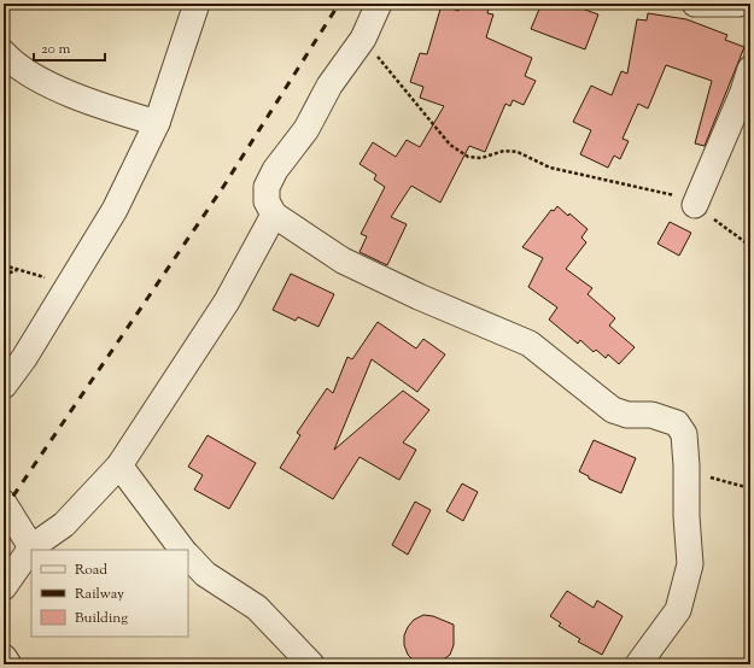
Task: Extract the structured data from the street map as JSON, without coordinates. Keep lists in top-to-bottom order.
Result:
{
  "legend": ["Road", "Railway", "Building"],
  "scale_bar": "20 m"
}
